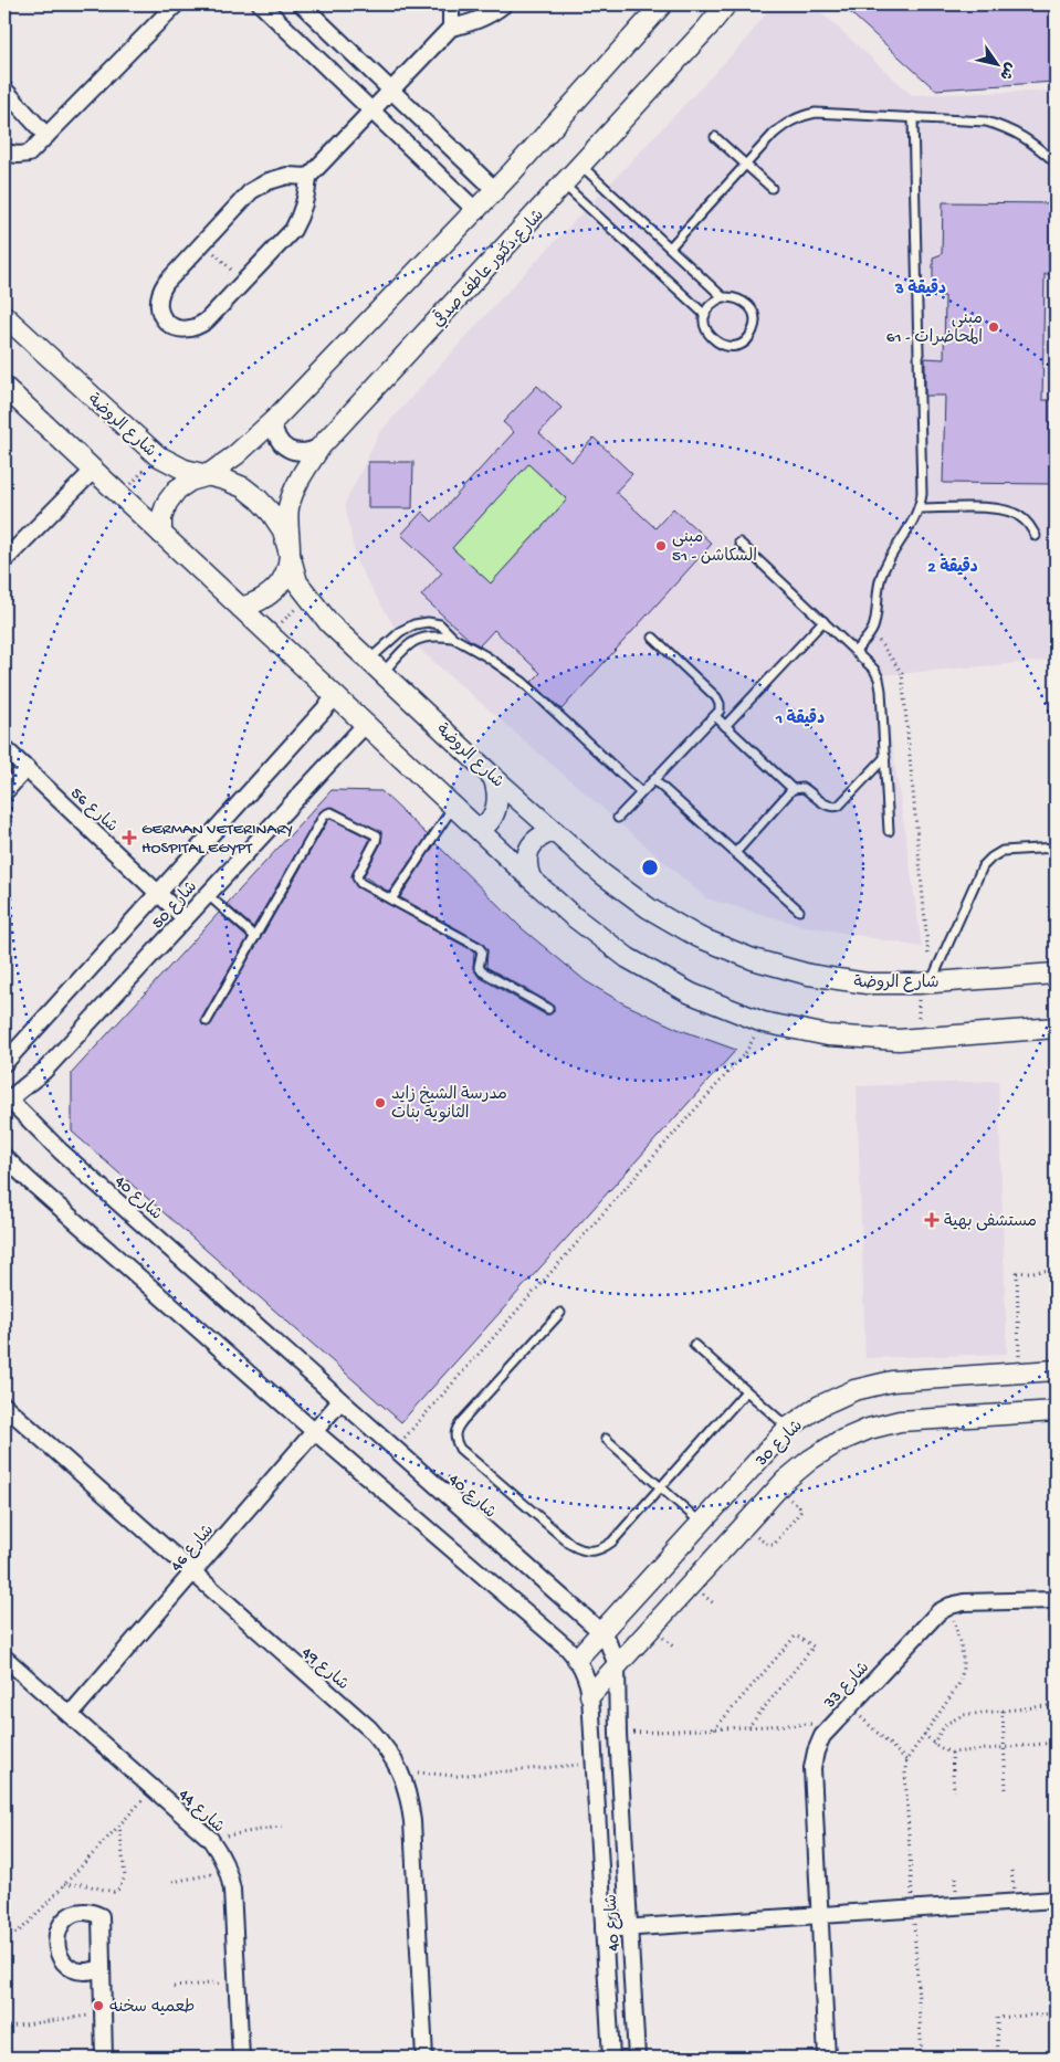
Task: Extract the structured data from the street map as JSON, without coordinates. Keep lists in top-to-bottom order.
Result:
{
  "streets": {
    "street": [
      "شارع دكتور عاطف صدقي",
      "شارع الروضة",
      "شارع 56",
      "شارع 50",
      "شارع 40",
      "شارع 30",
      "شارع 46",
      "شارع 49",
      "شارع 33",
      "شارع 44"
    ]
  },
  "crossings": [
    ["شارع دكتور عاطف صدقي", "شارع الروضة"],
    ["شارع 56", "شارع 50"],
    ["شارع 50", "شارع 40"],
    ["شارع 40", "شارع 30"],
    ["شارع 40", "شارع 46"],
    ["شارع 46", "شارع 49"],
    ["شارع 46", "شارع 44"]
  ],
  "places": {
    "other": [
      "مبنى المحاضرات - 61",
      "مبنى السكاشن - 51",
      "مدرسة الشيخ زايد الثانوية بنات",
      "طعميه سخنه"
    ],
    "health": ["GERMAN VETERINARY HOSPITAL EGYPT", "مستشفى بهية"]
  },
  "north": "bottom right",
  "rings": ["3 دقيقة", "2 دقيقة", "1 دقيقة"]
}
